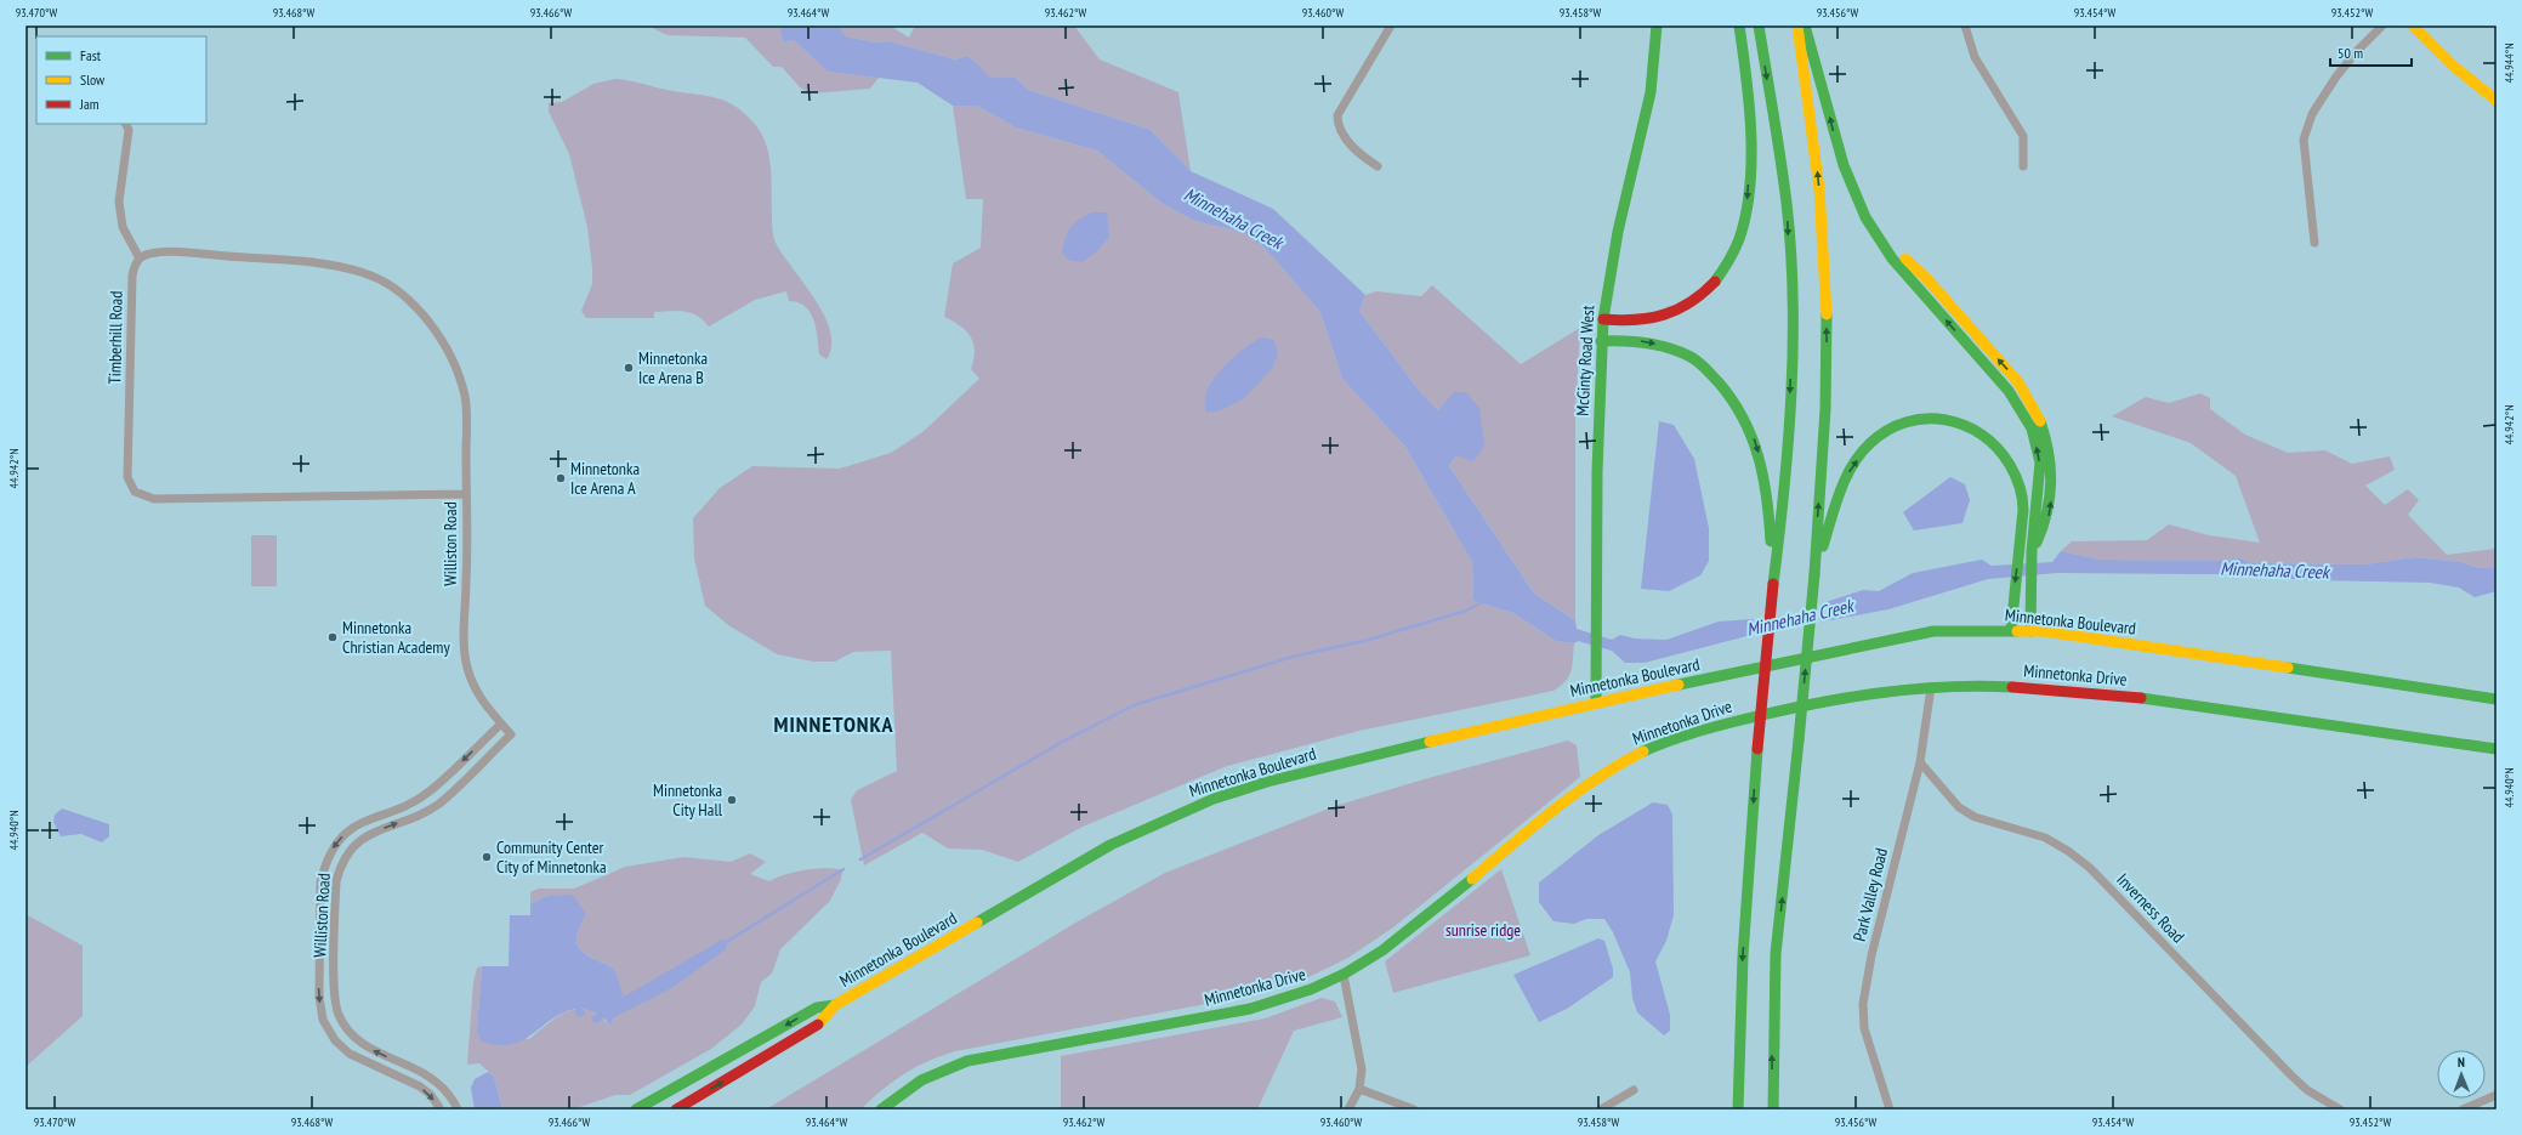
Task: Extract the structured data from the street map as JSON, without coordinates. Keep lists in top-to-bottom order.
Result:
{
  "streets": {
    "main road": ["McGinty Road West", "Minnetonka Boulevard", "Minnetonka Drive"],
    "street": [
      "Timberhill Road",
      "Williston Road",
      "Park Valley Road",
      "Inverness Road"
    ]
  },
  "crossings": [
    ["Timberhill Road", "Williston Road"],
    ["McGinty Road West", "Minnetonka Boulevard"],
    ["Minnetonka Drive", "Park Valley Road"],
    ["Park Valley Road", "Inverness Road"]
  ],
  "districts": ["MINNETONKA"],
  "water": ["Minnehaha Creek"],
  "parks": ["sunrise ridge"],
  "places": [
    "Minnetonka Ice Arena B",
    "Minnetonka Ice Arena A",
    "Minnetonka Christian Academy",
    "Minnetonka City Hall",
    "Community Center City of Minnetonka"
  ],
  "legend": ["Fast", "Slow", "Jam"],
  "scale_bar": "50 m",
  "north": "top",
  "coordinates": [
    "93.470°W",
    "93.468°W",
    "93.466°W",
    "93.464°W",
    "93.462°W",
    "93.460°W",
    "93.458°W",
    "93.456°W",
    "93.454°W",
    "93.452°W",
    "44.944°N",
    "44.942°N",
    "44.940°N"
  ]
}
